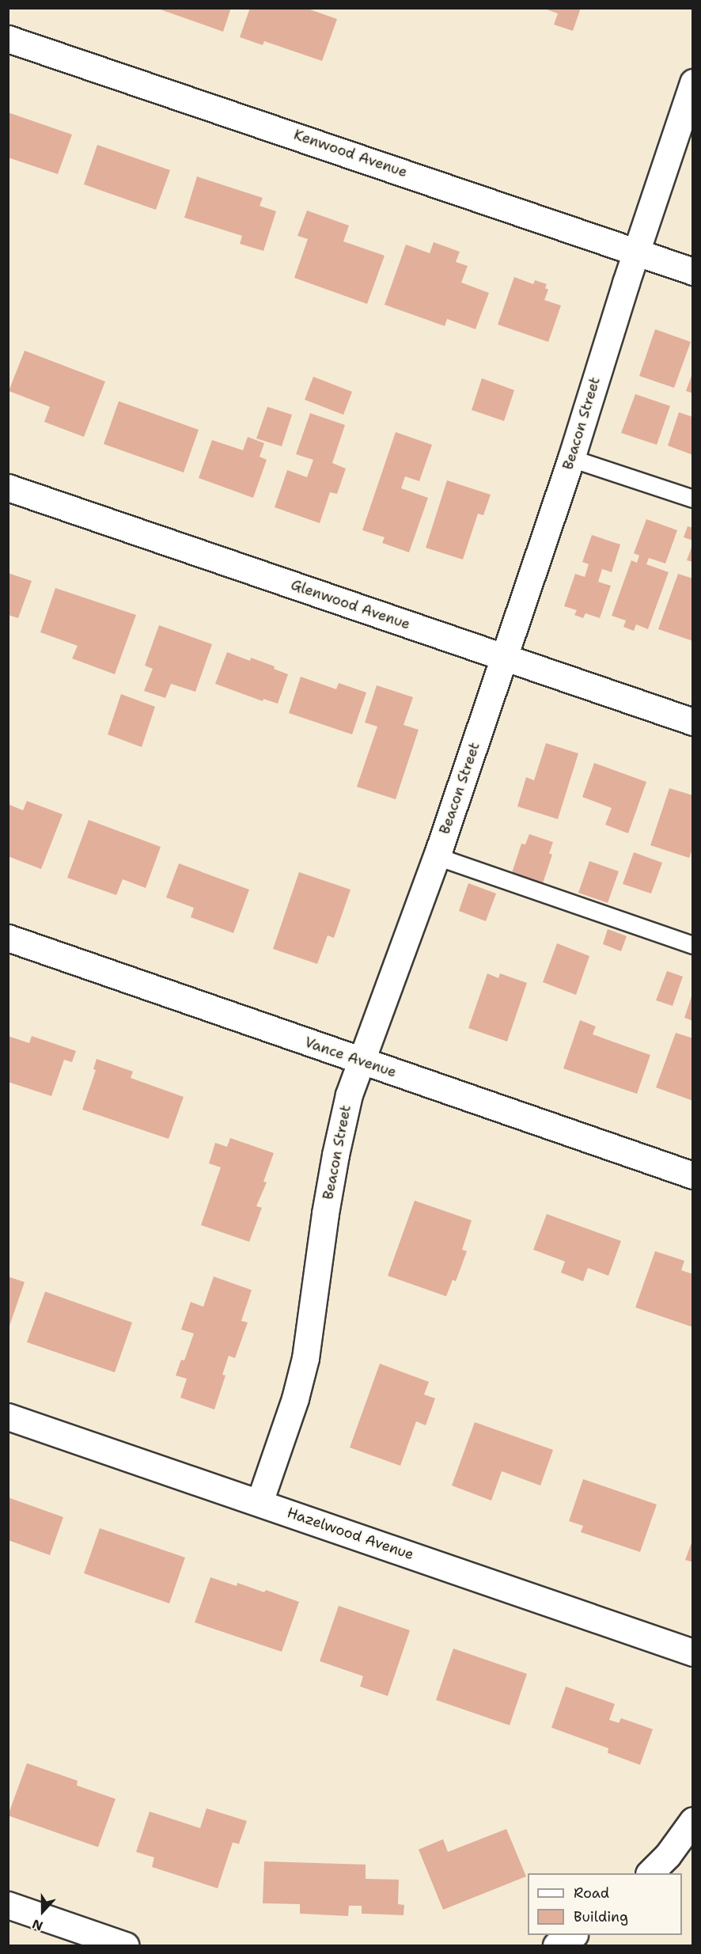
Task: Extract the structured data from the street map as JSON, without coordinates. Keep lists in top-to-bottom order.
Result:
{
  "streets": {
    "street": [
      "Kenwood Avenue",
      "Beacon Street",
      "Glenwood Avenue",
      "Vance Avenue",
      "Hazelwood Avenue"
    ]
  },
  "crossings": [
    ["Kenwood Avenue", "Beacon Street"],
    ["Beacon Street", "Glenwood Avenue"],
    ["Beacon Street", "Vance Avenue"],
    ["Beacon Street", "Hazelwood Avenue"]
  ],
  "legend": ["Road", "Building"],
  "north": "bottom"
}
